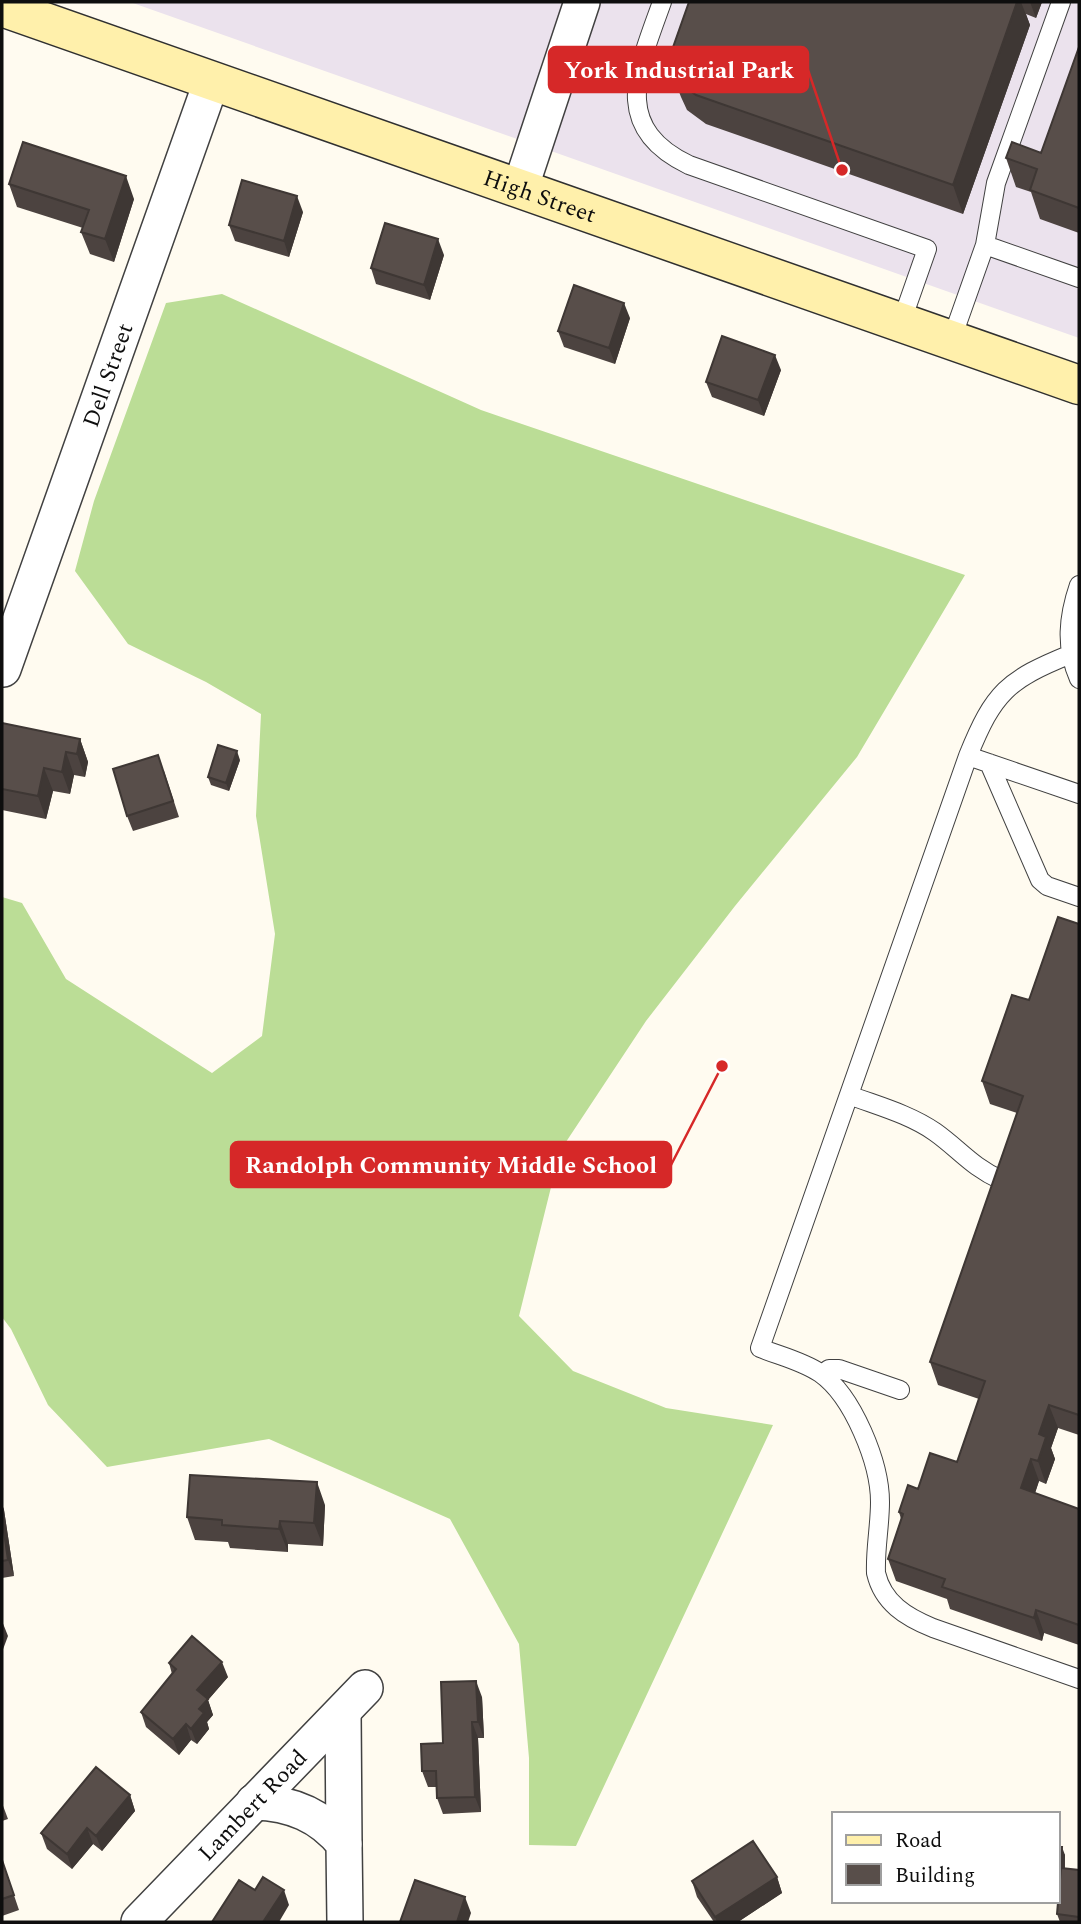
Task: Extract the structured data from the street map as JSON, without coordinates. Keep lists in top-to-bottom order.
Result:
{
  "streets": {
    "main road": ["High Street"],
    "street": ["Dell Street", "Lambert Road"]
  },
  "crossings": [
    ["High Street", "Dell Street"]
  ],
  "places": ["York Industrial Park", "Randolph Community Middle School"],
  "legend": ["Road", "Building"]
}
